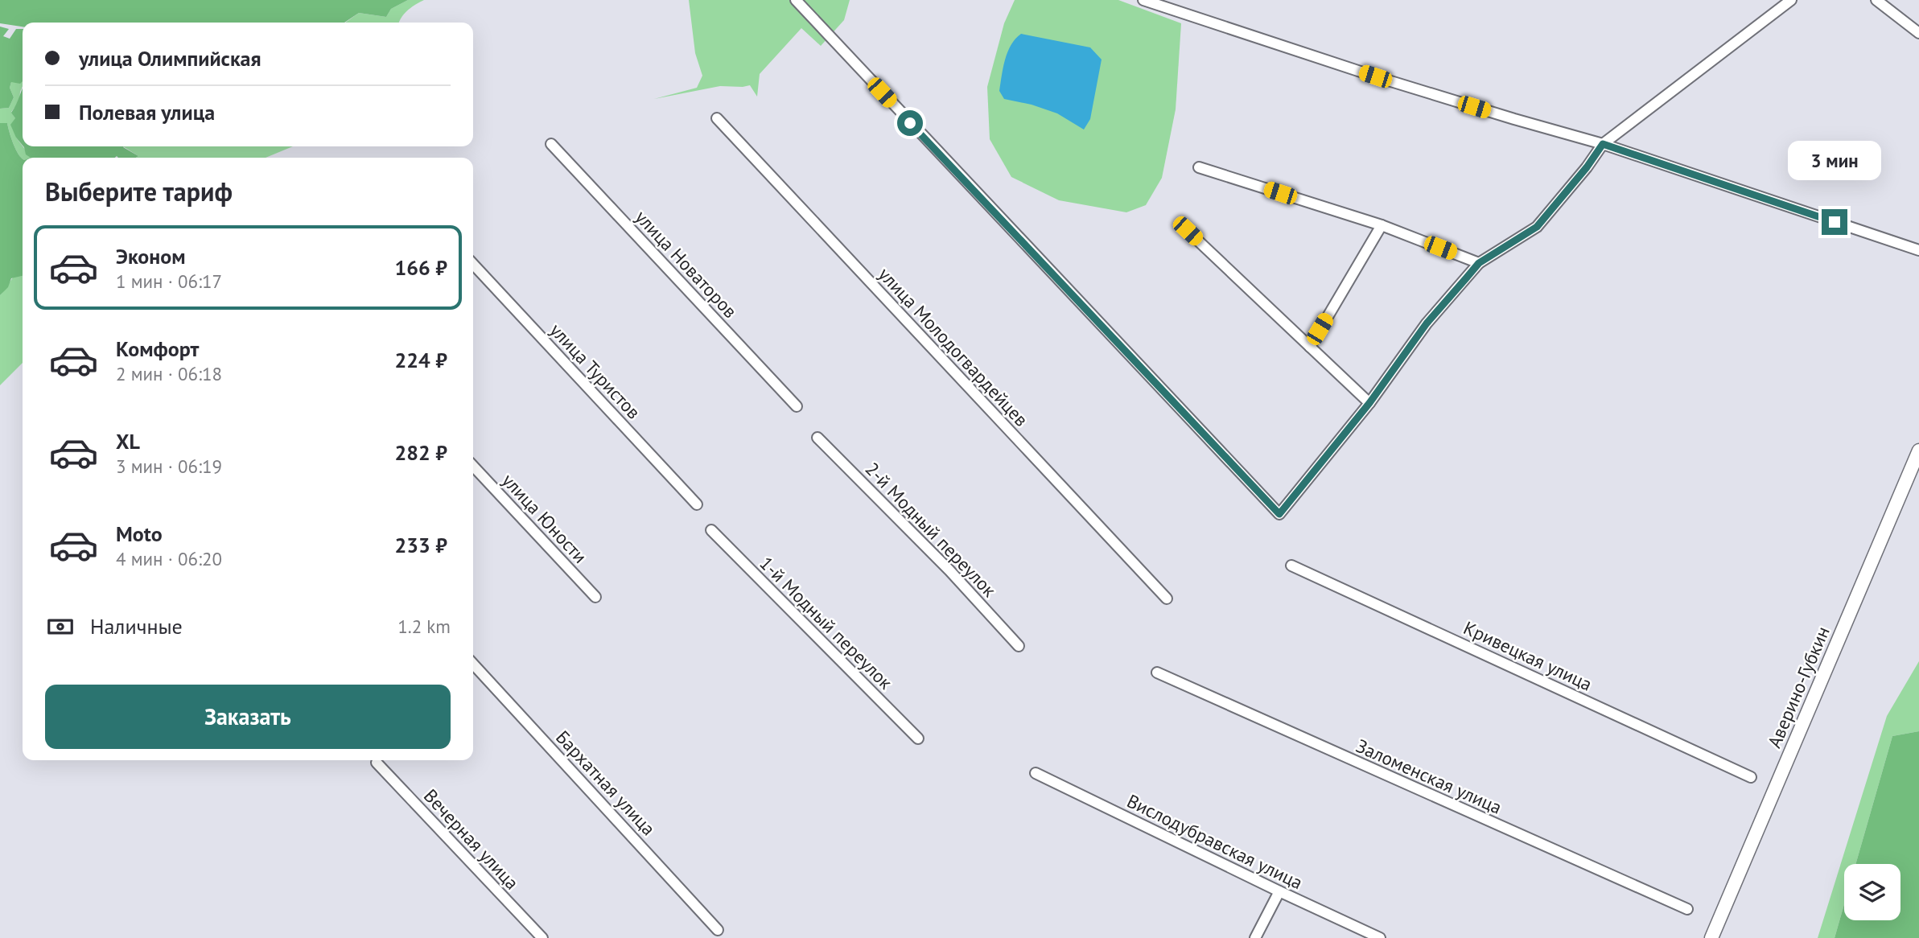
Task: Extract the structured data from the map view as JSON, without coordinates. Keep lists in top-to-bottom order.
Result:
{
  "streets": {
    "main road": ["Аверино-Губкин"],
    "street": [
      "улица Новаторов",
      "улица Молодогвардейцев",
      "улица Туристов",
      "улица Юности",
      "2-й Модный переулок",
      "1-й Модный переулок",
      "Кривецкая улица",
      "Заломенская улица",
      "Бархатная улица",
      "Вечерная улица",
      "Вислодубравская улица"
    ]
  },
  "page": {
    "banner": ["улица Олимпийская", "Полевая улица"],
    "bubble": "3 мин",
    "heading": "Выберите тариф",
    "list": [
      {
        "name": "Эконом",
        "note": "1 мин · 06:17",
        "value": "166 ₽"
      },
      {
        "name": "Комфорт",
        "note": "2 мин · 06:18",
        "value": "224 ₽"
      },
      {
        "name": "XL",
        "note": "3 мин · 06:19",
        "value": "282 ₽"
      },
      {
        "name": "Moto",
        "note": "4 мин · 06:20",
        "value": "233 ₽"
      }
    ],
    "pay": ["Наличные", "1.2 km"],
    "buttons": "Заказать"
  }
}
